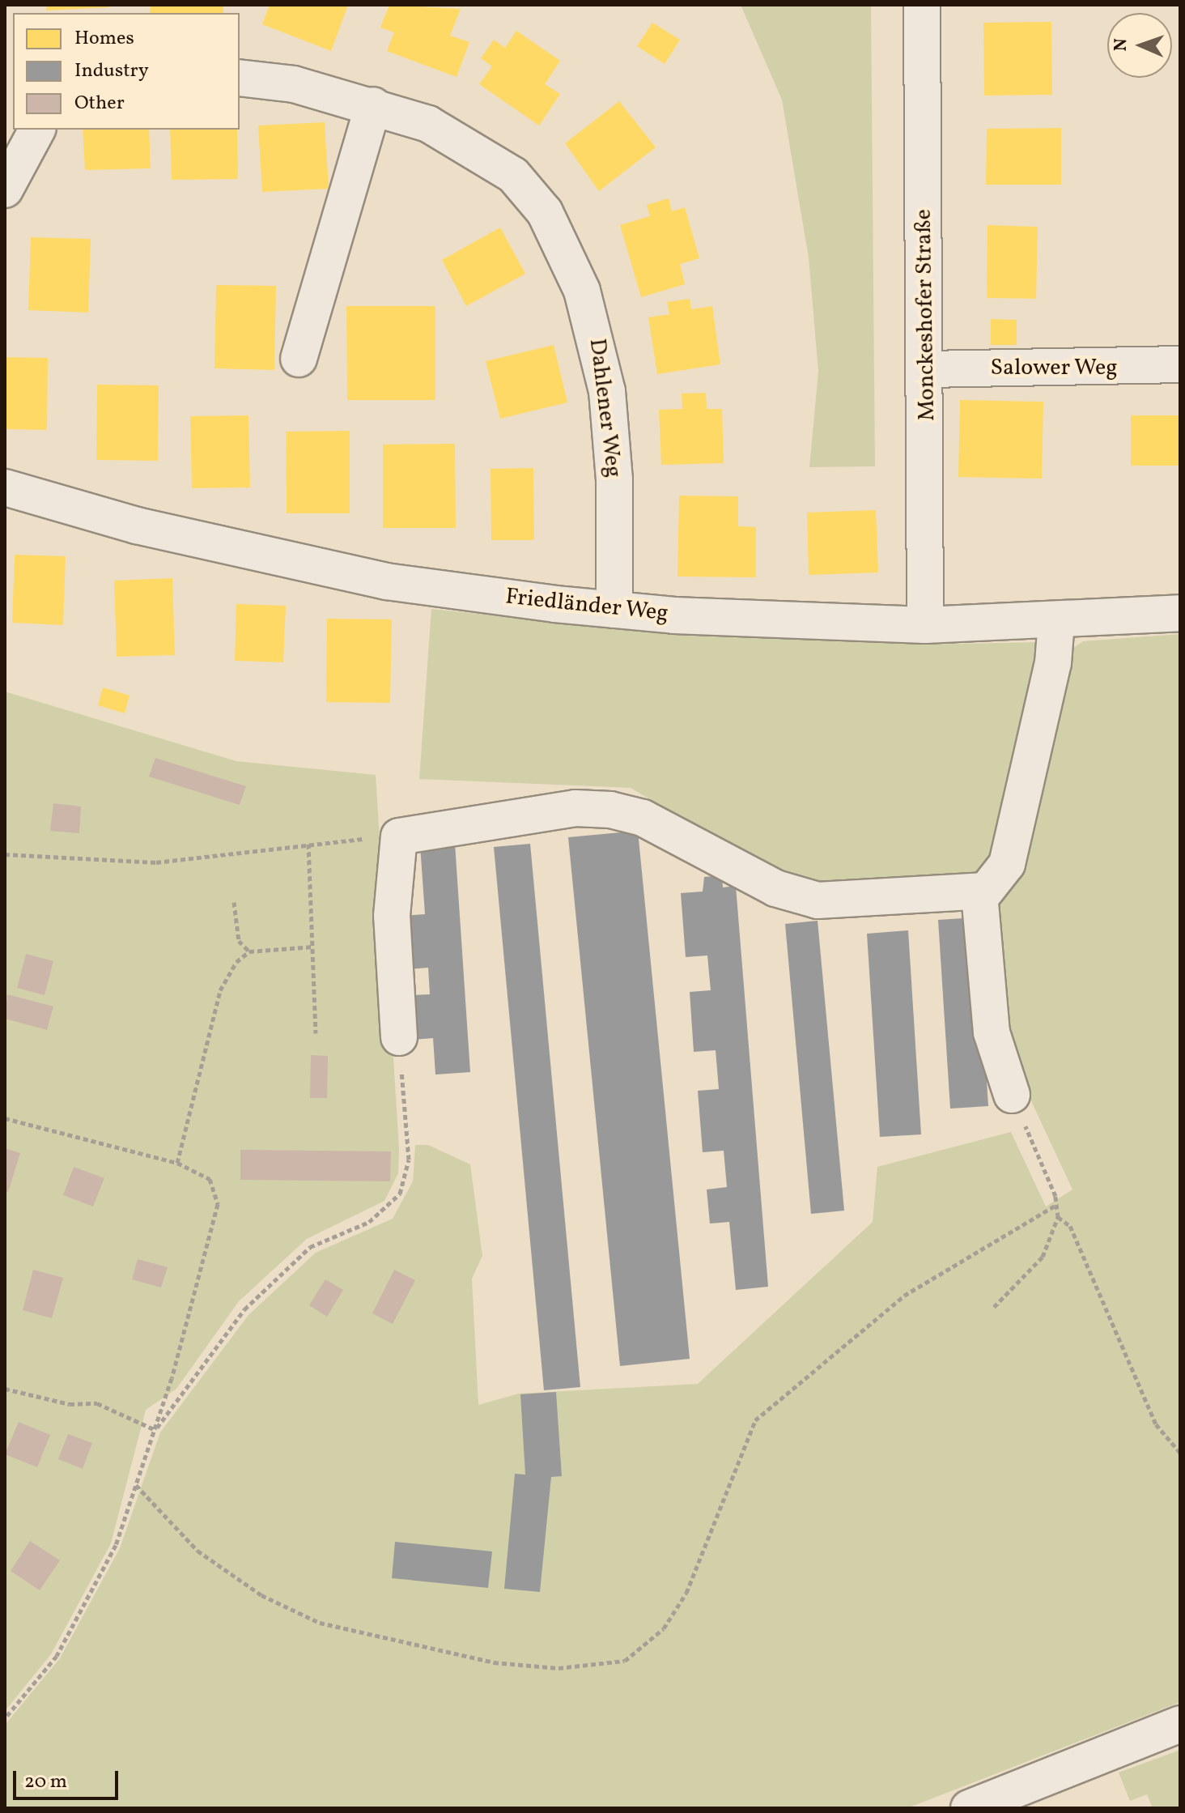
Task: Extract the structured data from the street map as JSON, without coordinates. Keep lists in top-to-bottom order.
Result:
{
  "streets": {
    "street": [
      "Monckeshofer Straße",
      "Salower Weg",
      "Dahlener Weg",
      "Friedländer Weg"
    ]
  },
  "crossings": [
    ["Monckeshofer Straße", "Salower Weg"],
    ["Monckeshofer Straße", "Friedländer Weg"],
    ["Dahlener Weg", "Friedländer Weg"]
  ],
  "legend": ["Homes", "Industry", "Other"],
  "scale_bar": "20 m",
  "north": "left"
}
